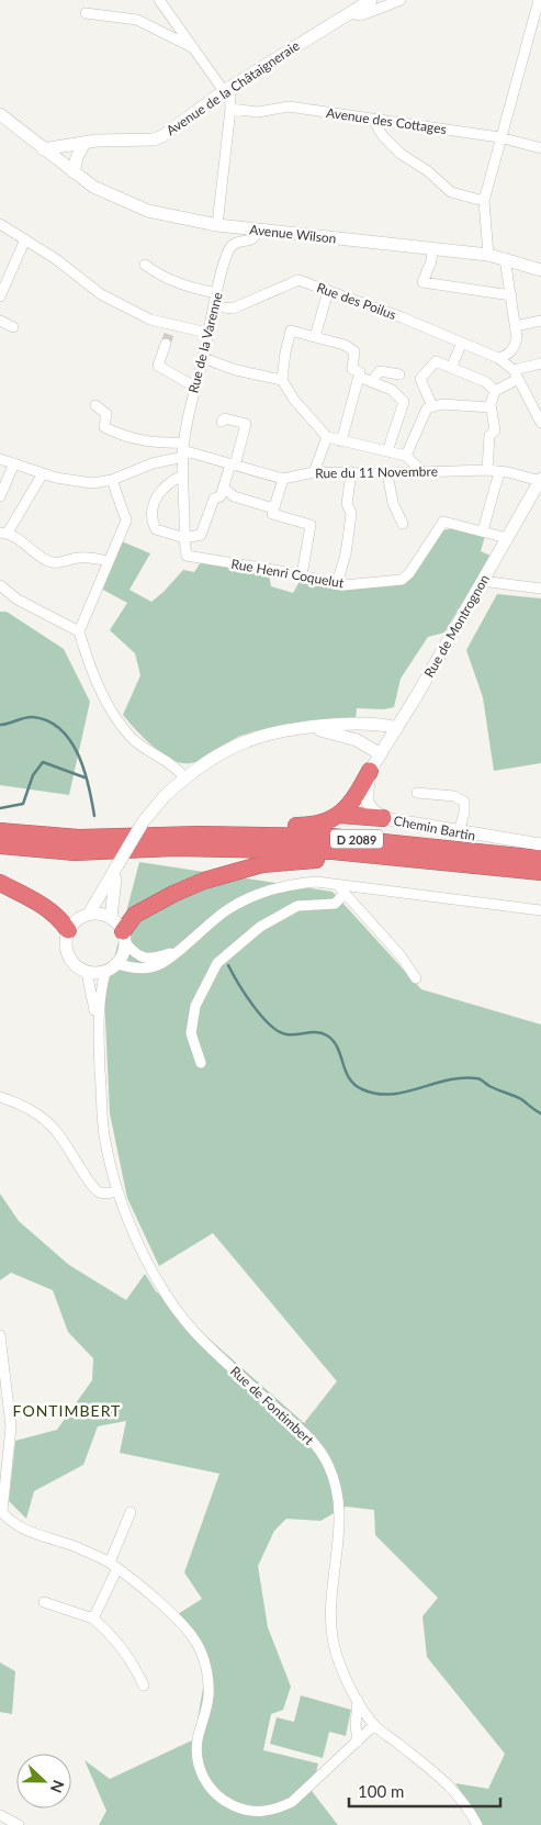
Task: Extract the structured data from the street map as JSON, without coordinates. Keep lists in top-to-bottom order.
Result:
{
  "streets": {
    "highway": ["D 2089"],
    "street": [
      "Avenue de la Châtaigneraie",
      "Avenue des Cottages",
      "Avenue Wilson",
      "Rue des Poilus",
      "Rue de la Varenne",
      "Rue du 11 Novembre",
      "Rue Henri Coquelut",
      "Rue de Montrognon",
      "Chemin Bartin",
      "Rue de Fontimbert"
    ]
  },
  "crossings": [
    ["Avenue de la Châtaigneraie", "Avenue Wilson"],
    ["Avenue Wilson", "Rue de la Varenne"],
    ["Rue des Poilus", "Rue de la Varenne"],
    ["Rue de la Varenne", "Rue du 11 Novembre"],
    ["Rue de la Varenne", "Rue Henri Coquelut"],
    ["Rue du 11 Novembre", "Rue de Montrognon"],
    ["Rue Henri Coquelut", "Rue de Montrognon"],
    ["Rue de Montrognon", "Chemin Bartin"]
  ],
  "districts": ["FONTIMBERT"],
  "scale_bar": "100 m",
  "north": "right"
}
